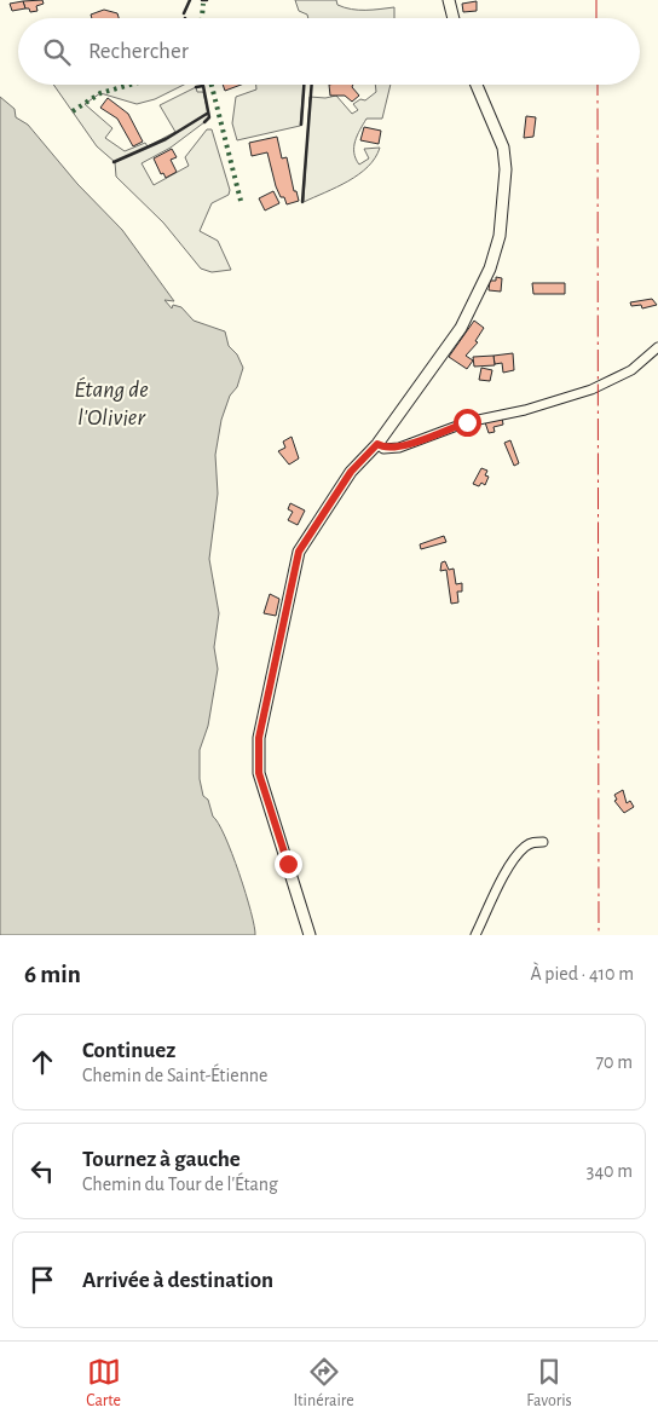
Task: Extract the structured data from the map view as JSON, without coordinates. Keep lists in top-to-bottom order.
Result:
{
  "water": ["Étang de l'Olivier"],
  "page": {
    "search": "Rechercher",
    "heading": ["6 min", "À pied · 410 m"],
    "list": [
      ["Continuez", "Chemin de Saint-Étienne", "70 m"],
      ["Tournez à gauche", "Chemin du Tour de l'Étang", "340 m"],
      "Arrivée à destination"
    ],
    "nav": ["Carte", "Itinéraire", "Favoris"]
  }
}
